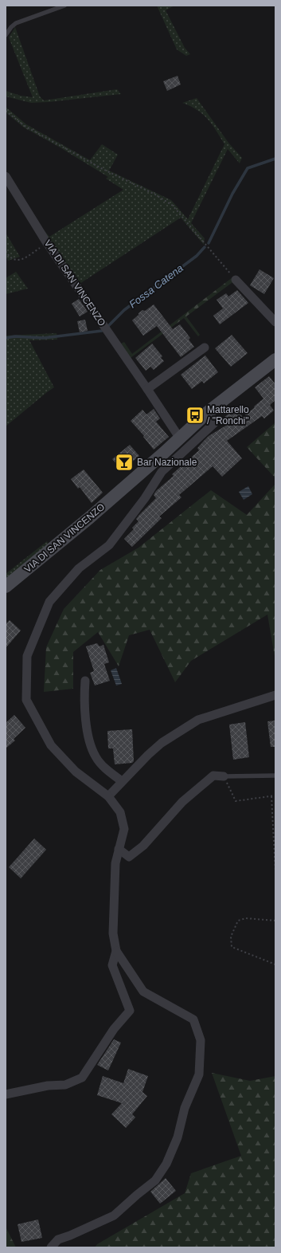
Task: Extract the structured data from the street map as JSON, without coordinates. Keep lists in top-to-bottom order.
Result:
{
  "streets": {
    "main road": ["VIA DI SAN VINCENZO"]
  },
  "water": ["Fossa Catena"],
  "places": {
    "bus stop": ["Mattarello / \"Ronchi\""],
    "bar": ["Bar Nazionale"]
  }
}
